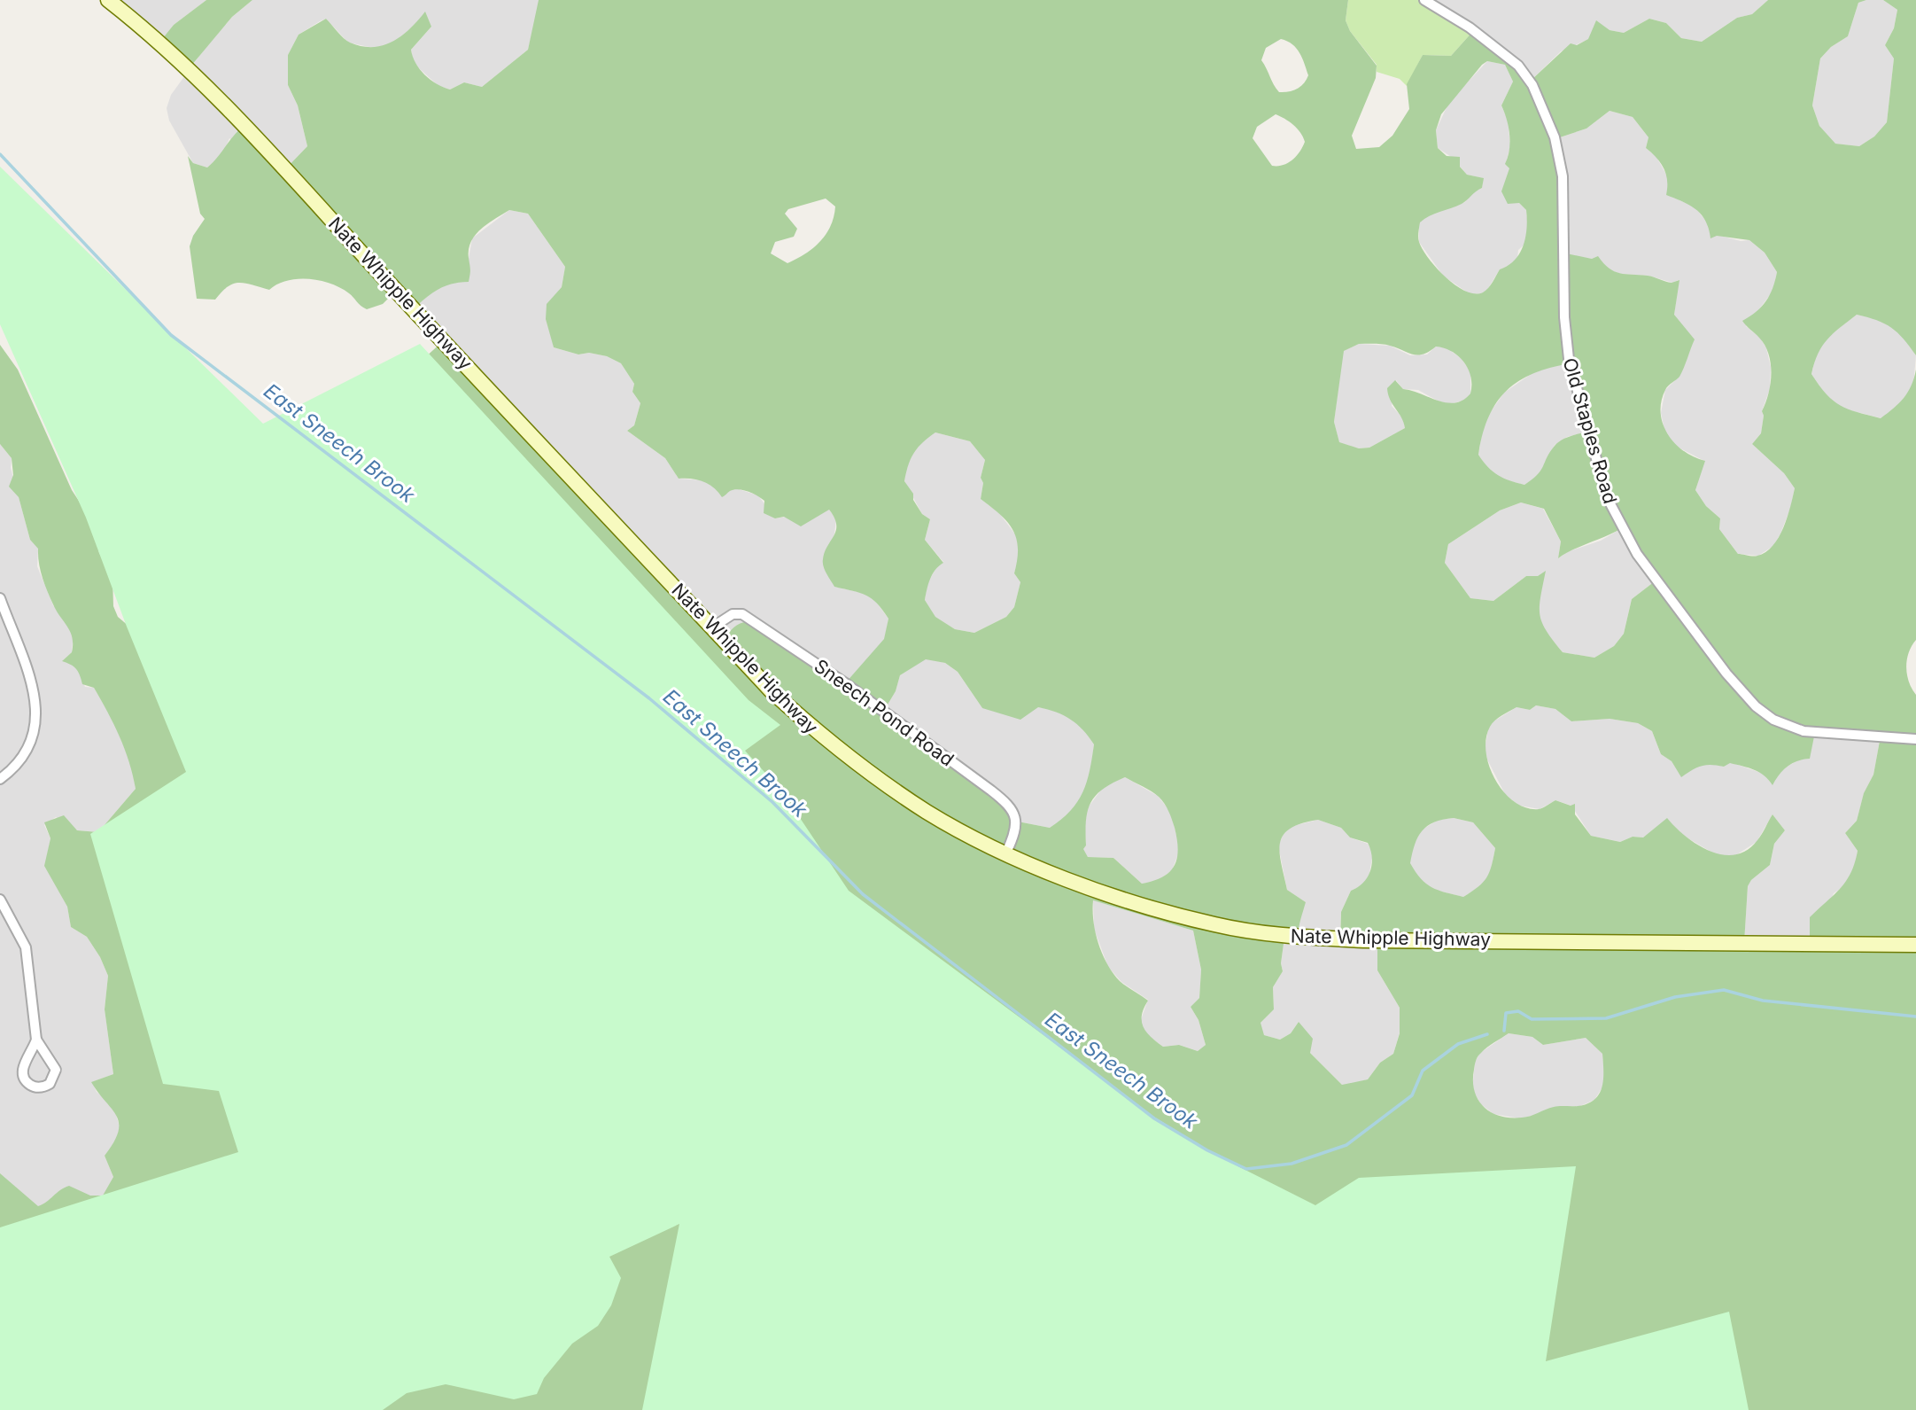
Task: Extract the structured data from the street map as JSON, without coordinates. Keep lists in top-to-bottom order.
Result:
{
  "streets": {
    "main road": ["Nate Whipple Highway"],
    "street": ["Old Staples Road", "Sneech Pond Road"]
  },
  "crossings": [
    ["Nate Whipple Highway", "Sneech Pond Road"]
  ],
  "water": ["East Sneech Brook"]
}
